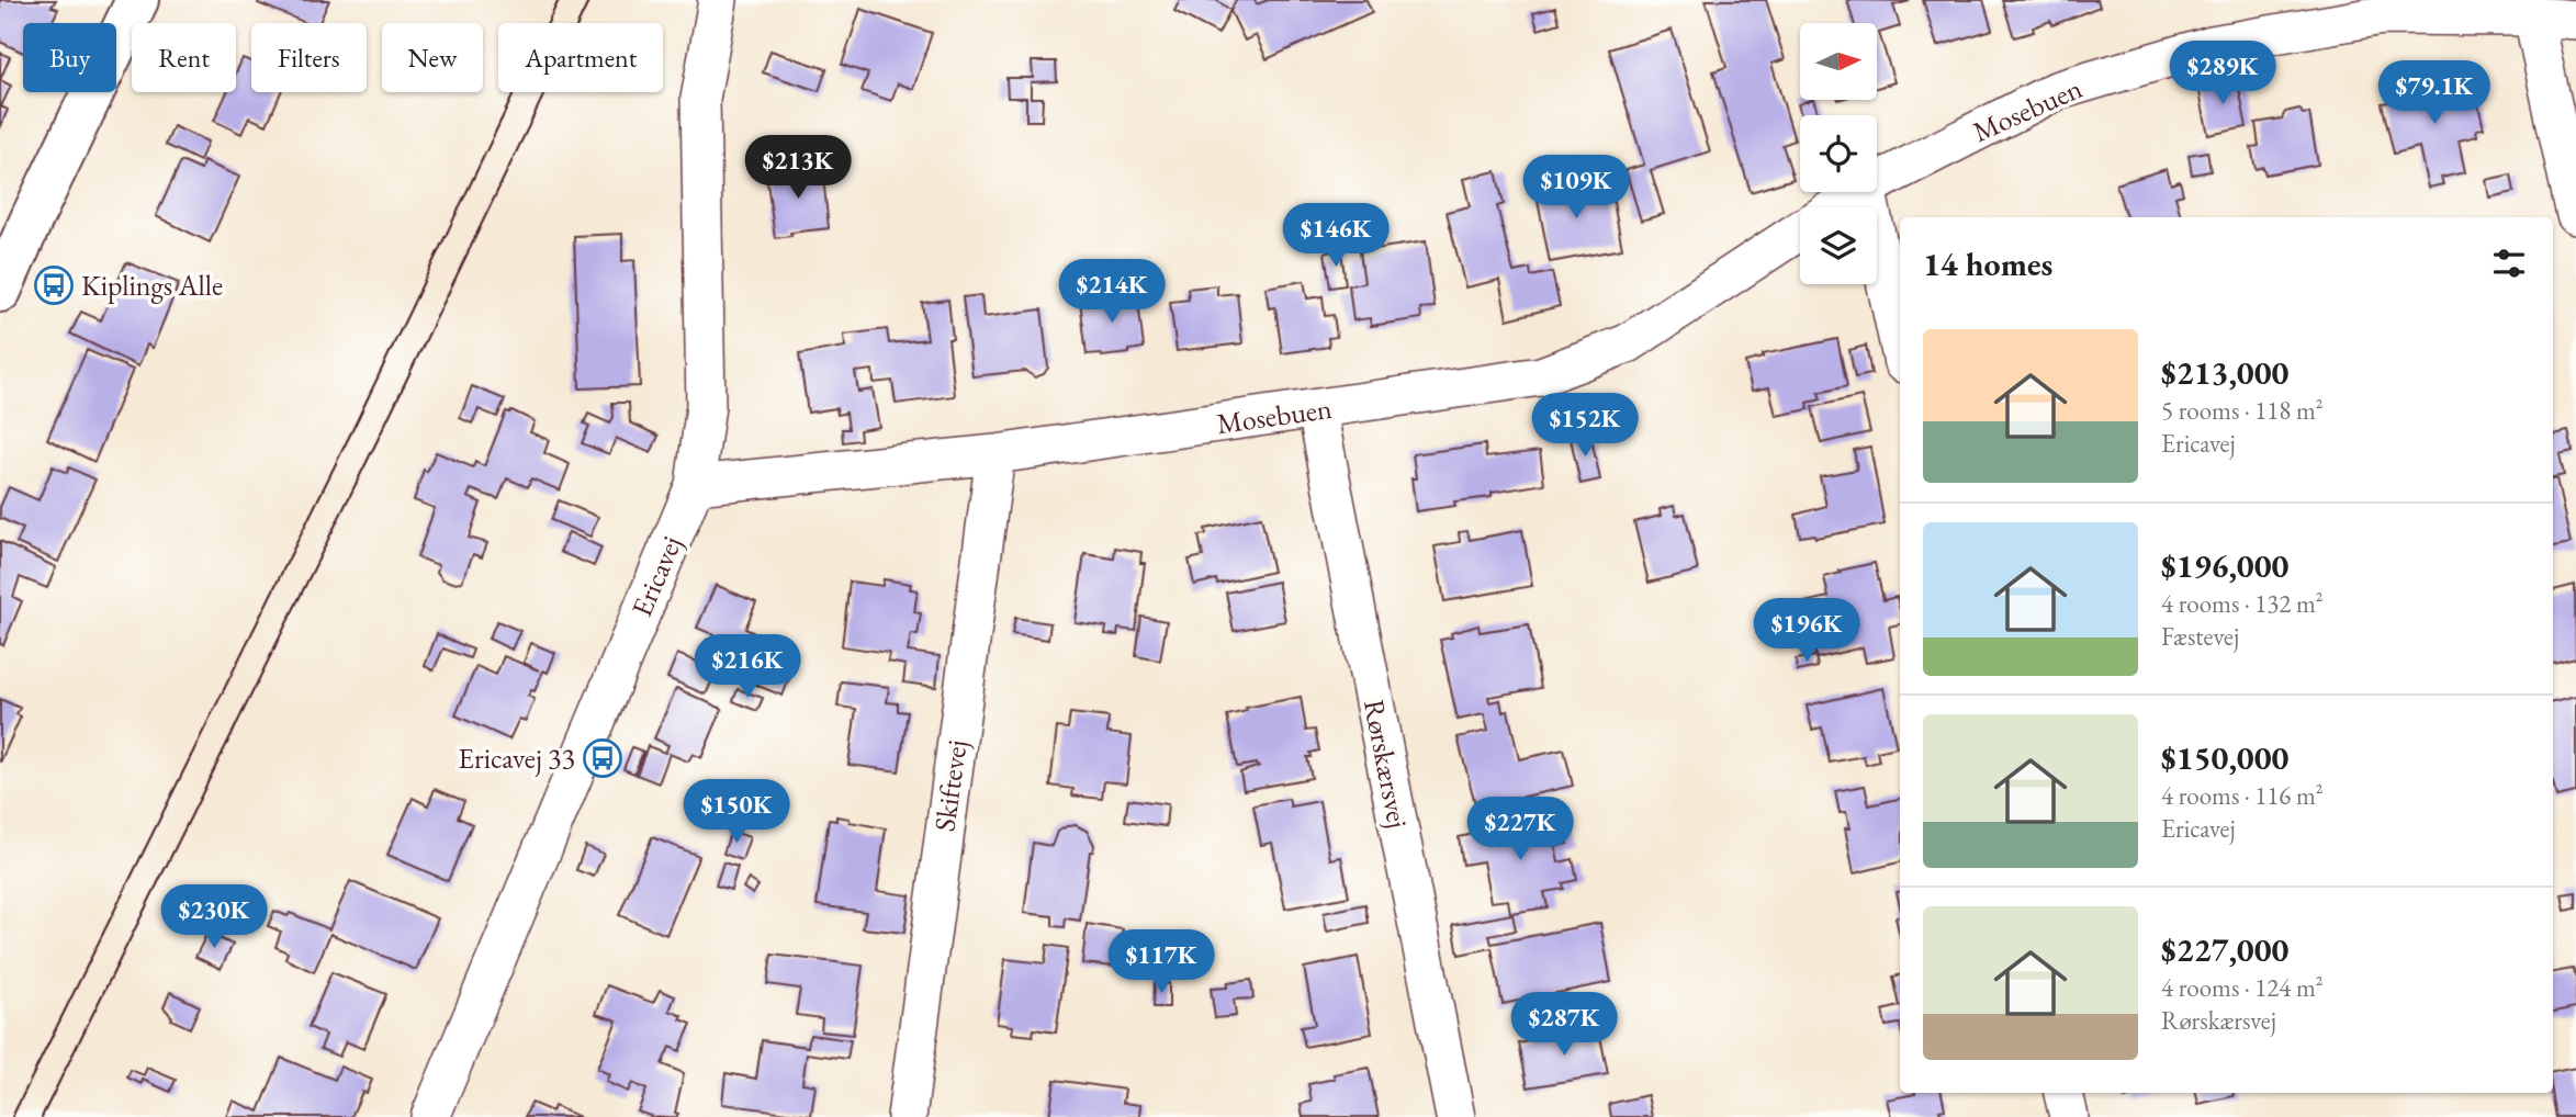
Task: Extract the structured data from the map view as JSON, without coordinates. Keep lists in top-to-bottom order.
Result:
{
  "streets": {
    "street": [
      "Mosebuen",
      "Ericavej",
      "Rørskærsvej",
      "Skiftevej"
    ]
  },
  "crossings": [
    ["Mosebuen", "Ericavej"],
    ["Mosebuen", "Rørskærsvej"],
    ["Mosebuen", "Skiftevej"]
  ],
  "places": {
    "bus stop": ["Kiplings Alle", "Ericavej 33"]
  },
  "north": "right",
  "page": {
    "chip": [
      "Buy",
      "Rent",
      "Filters",
      "New",
      "Apartment"
    ],
    "price": [
      "$289K",
      "$79.1K",
      "$213K",
      "$109K",
      "$146K",
      "$214K",
      "$152K",
      "$196K",
      "$216K",
      "$150K",
      "$227K",
      "$230K",
      "$117K",
      "$287K"
    ],
    "heading": "14 homes",
    "list": [
      {
        "name": "$213,000",
        "note": "5 rooms · 118 m² · Ericavej"
      },
      {
        "name": "$196,000",
        "note": "4 rooms · 132 m² · Fæstevej"
      },
      {
        "name": "$150,000",
        "note": "4 rooms · 116 m² · Ericavej"
      },
      {
        "name": "$227,000",
        "note": "4 rooms · 124 m² · Rørskærsvej"
      }
    ]
  }
}
